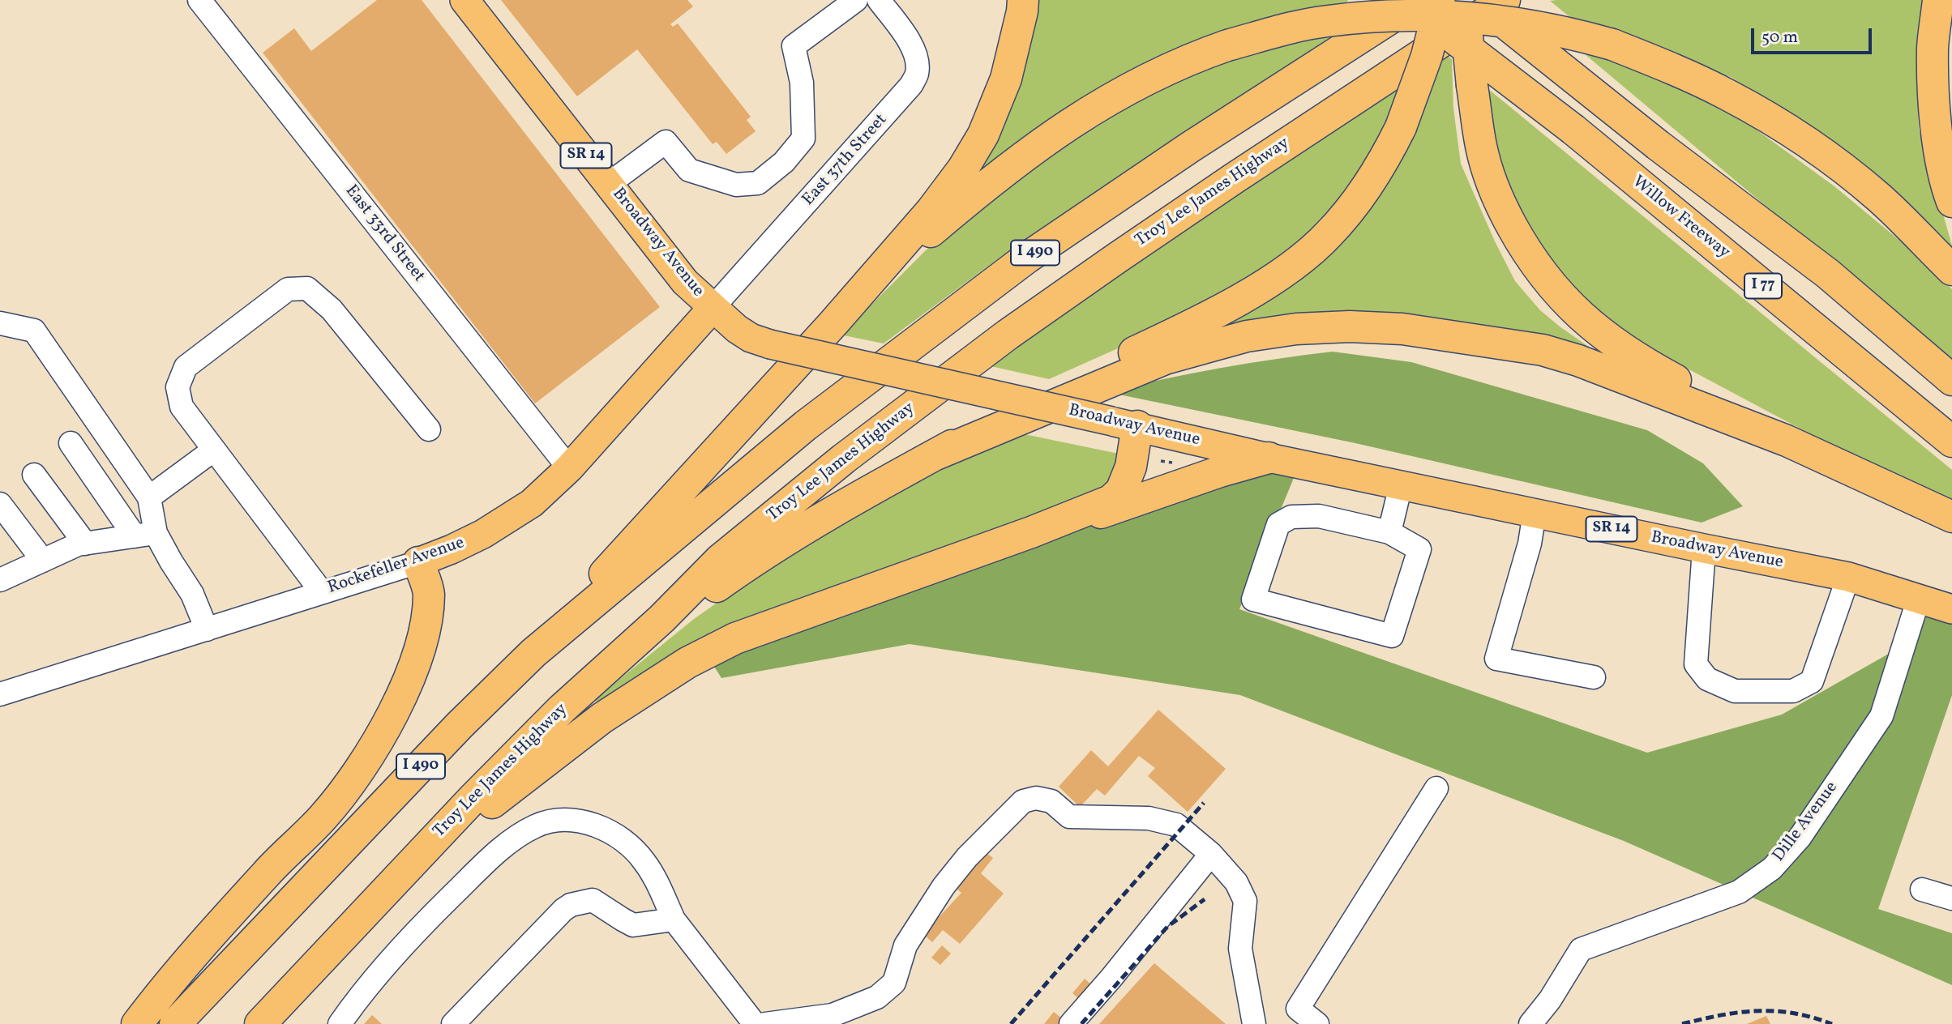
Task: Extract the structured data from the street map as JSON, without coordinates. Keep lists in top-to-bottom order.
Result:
{
  "streets": {
    "highway": [
      "Troy Lee James Highway",
      "Willow Freeway",
      "I 490",
      "I 77"
    ],
    "main road": ["SR 14", "Broadway Avenue", "Rockefeller Avenue"],
    "street": ["East 37th Street", "East 33rd Street", "Dille Avenue"]
  },
  "crossings": [
    ["East 37th Street", "Broadway Avenue"],
    ["East 37th Street", "Rockefeller Avenue"],
    ["East 33rd Street", "Rockefeller Avenue"],
    ["Broadway Avenue", "Rockefeller Avenue"],
    ["Broadway Avenue", "Dille Avenue"]
  ],
  "scale_bar": "50 m"
}
